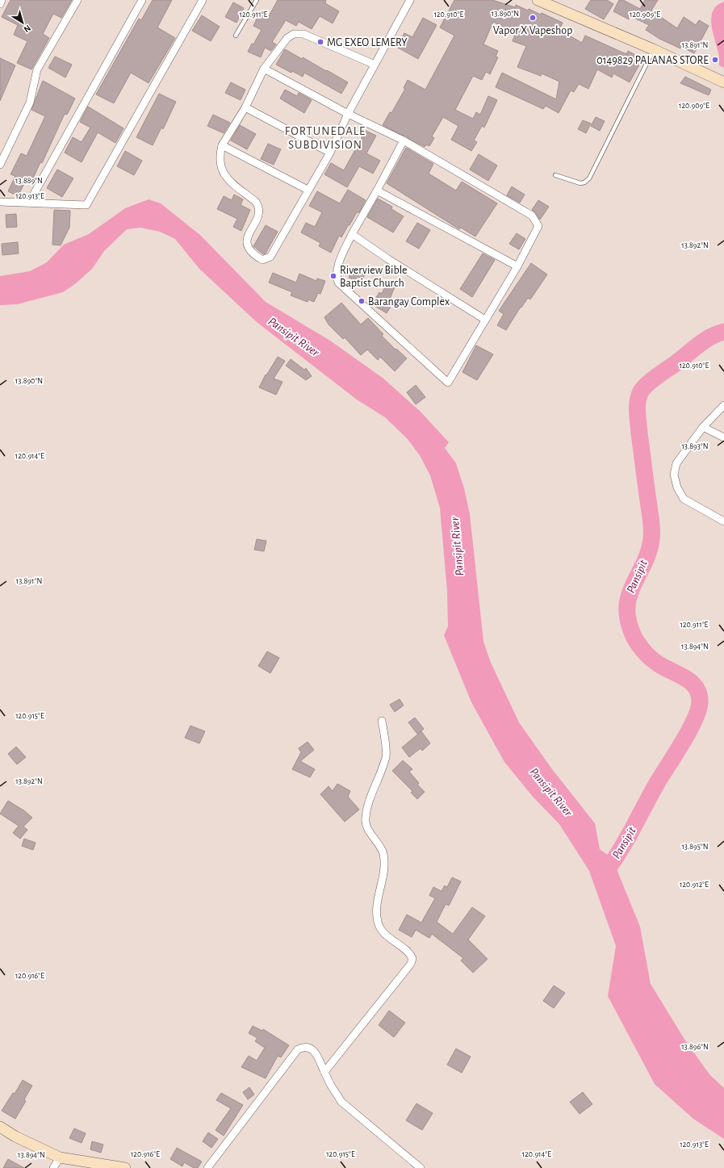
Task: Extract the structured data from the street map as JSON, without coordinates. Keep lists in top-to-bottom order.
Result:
{
  "districts": ["FORTUNEDALE SUBDIVISION"],
  "water": ["Pansipit River", "Pansipit"],
  "places": [
    "Vapor X Vapeshop",
    "MG EXEO LEMERY",
    "0149829 PALANAS STORE",
    "Riverview Bible Baptist Church",
    "Barangay Complex"
  ],
  "north": "bottom right",
  "coordinates": [
    "13.890°N",
    "120.911°E",
    "120.910°E",
    "120.909°E",
    "13.891°N",
    "13.889°N",
    "120.913°E",
    "13.892°N",
    "13.893°N",
    "120.914°E",
    "13.894°N",
    "120.915°E",
    "13.895°N",
    "120.912°E",
    "120.916°E",
    "13.896°N"
  ]
}
